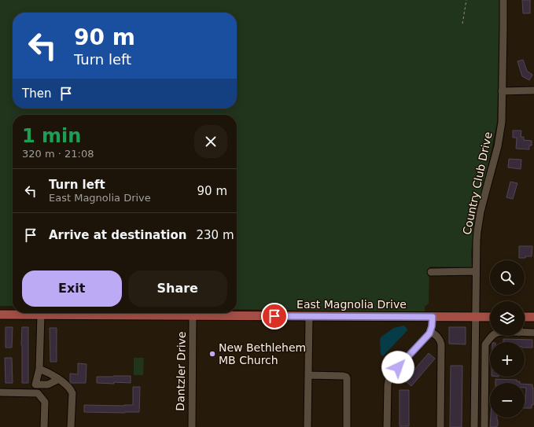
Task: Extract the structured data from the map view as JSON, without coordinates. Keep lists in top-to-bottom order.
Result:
{
  "streets": {
    "main road": ["East Magnolia Drive"],
    "street": ["Country Club Drive", "Dantzler Drive"]
  },
  "crossings": [
    ["Country Club Drive", "East Magnolia Drive"],
    ["East Magnolia Drive", "Dantzler Drive"]
  ],
  "places": ["New Bethlehem MB Church"],
  "page": {
    "turn": ["90 m", "Turn left"],
    "then": "Then",
    "heading": ["1 min", "320 m · 21:08"],
    "list": [
      {
        "name": "Turn left",
        "note": "East Magnolia Drive",
        "value": "90 m"
      },
      {
        "name": "Arrive at destination",
        "value": "230 m"
      }
    ],
    "map_buttons": ["+", "−"],
    "buttons": ["Exit", "Share"]
  }
}
